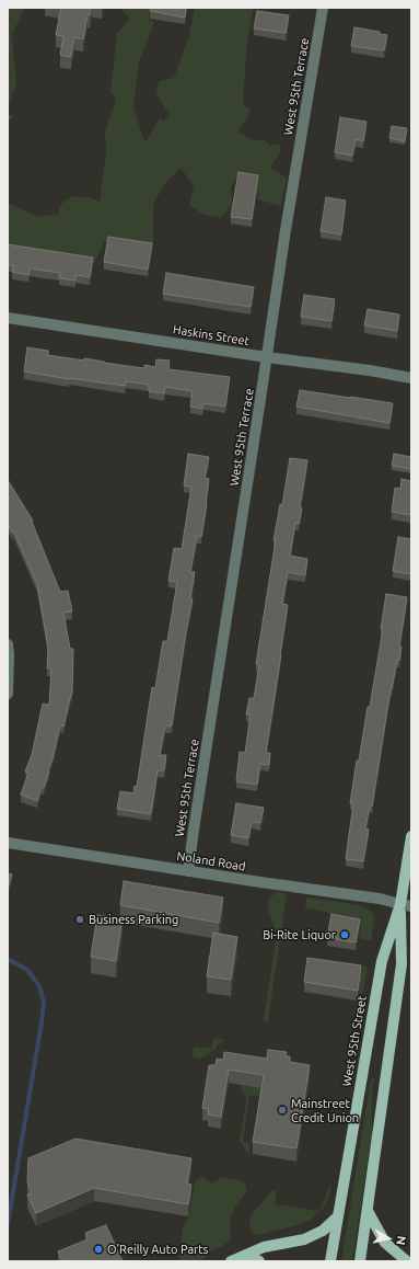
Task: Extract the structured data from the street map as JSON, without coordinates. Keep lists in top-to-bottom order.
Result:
{
  "streets": {
    "main road": ["West 95th Street"],
    "street": ["West 95th Terrace", "Haskins Street", "Noland Road"]
  },
  "crossings": [
    ["West 95th Terrace", "Haskins Street"],
    ["West 95th Terrace", "Noland Road"],
    ["Noland Road", "West 95th Street"]
  ],
  "places": [
    "Business Parking",
    "Bi-Rite Liquor",
    "Mainstreet Credit Union",
    "O'Reilly Auto Parts"
  ],
  "north": "right"
}
